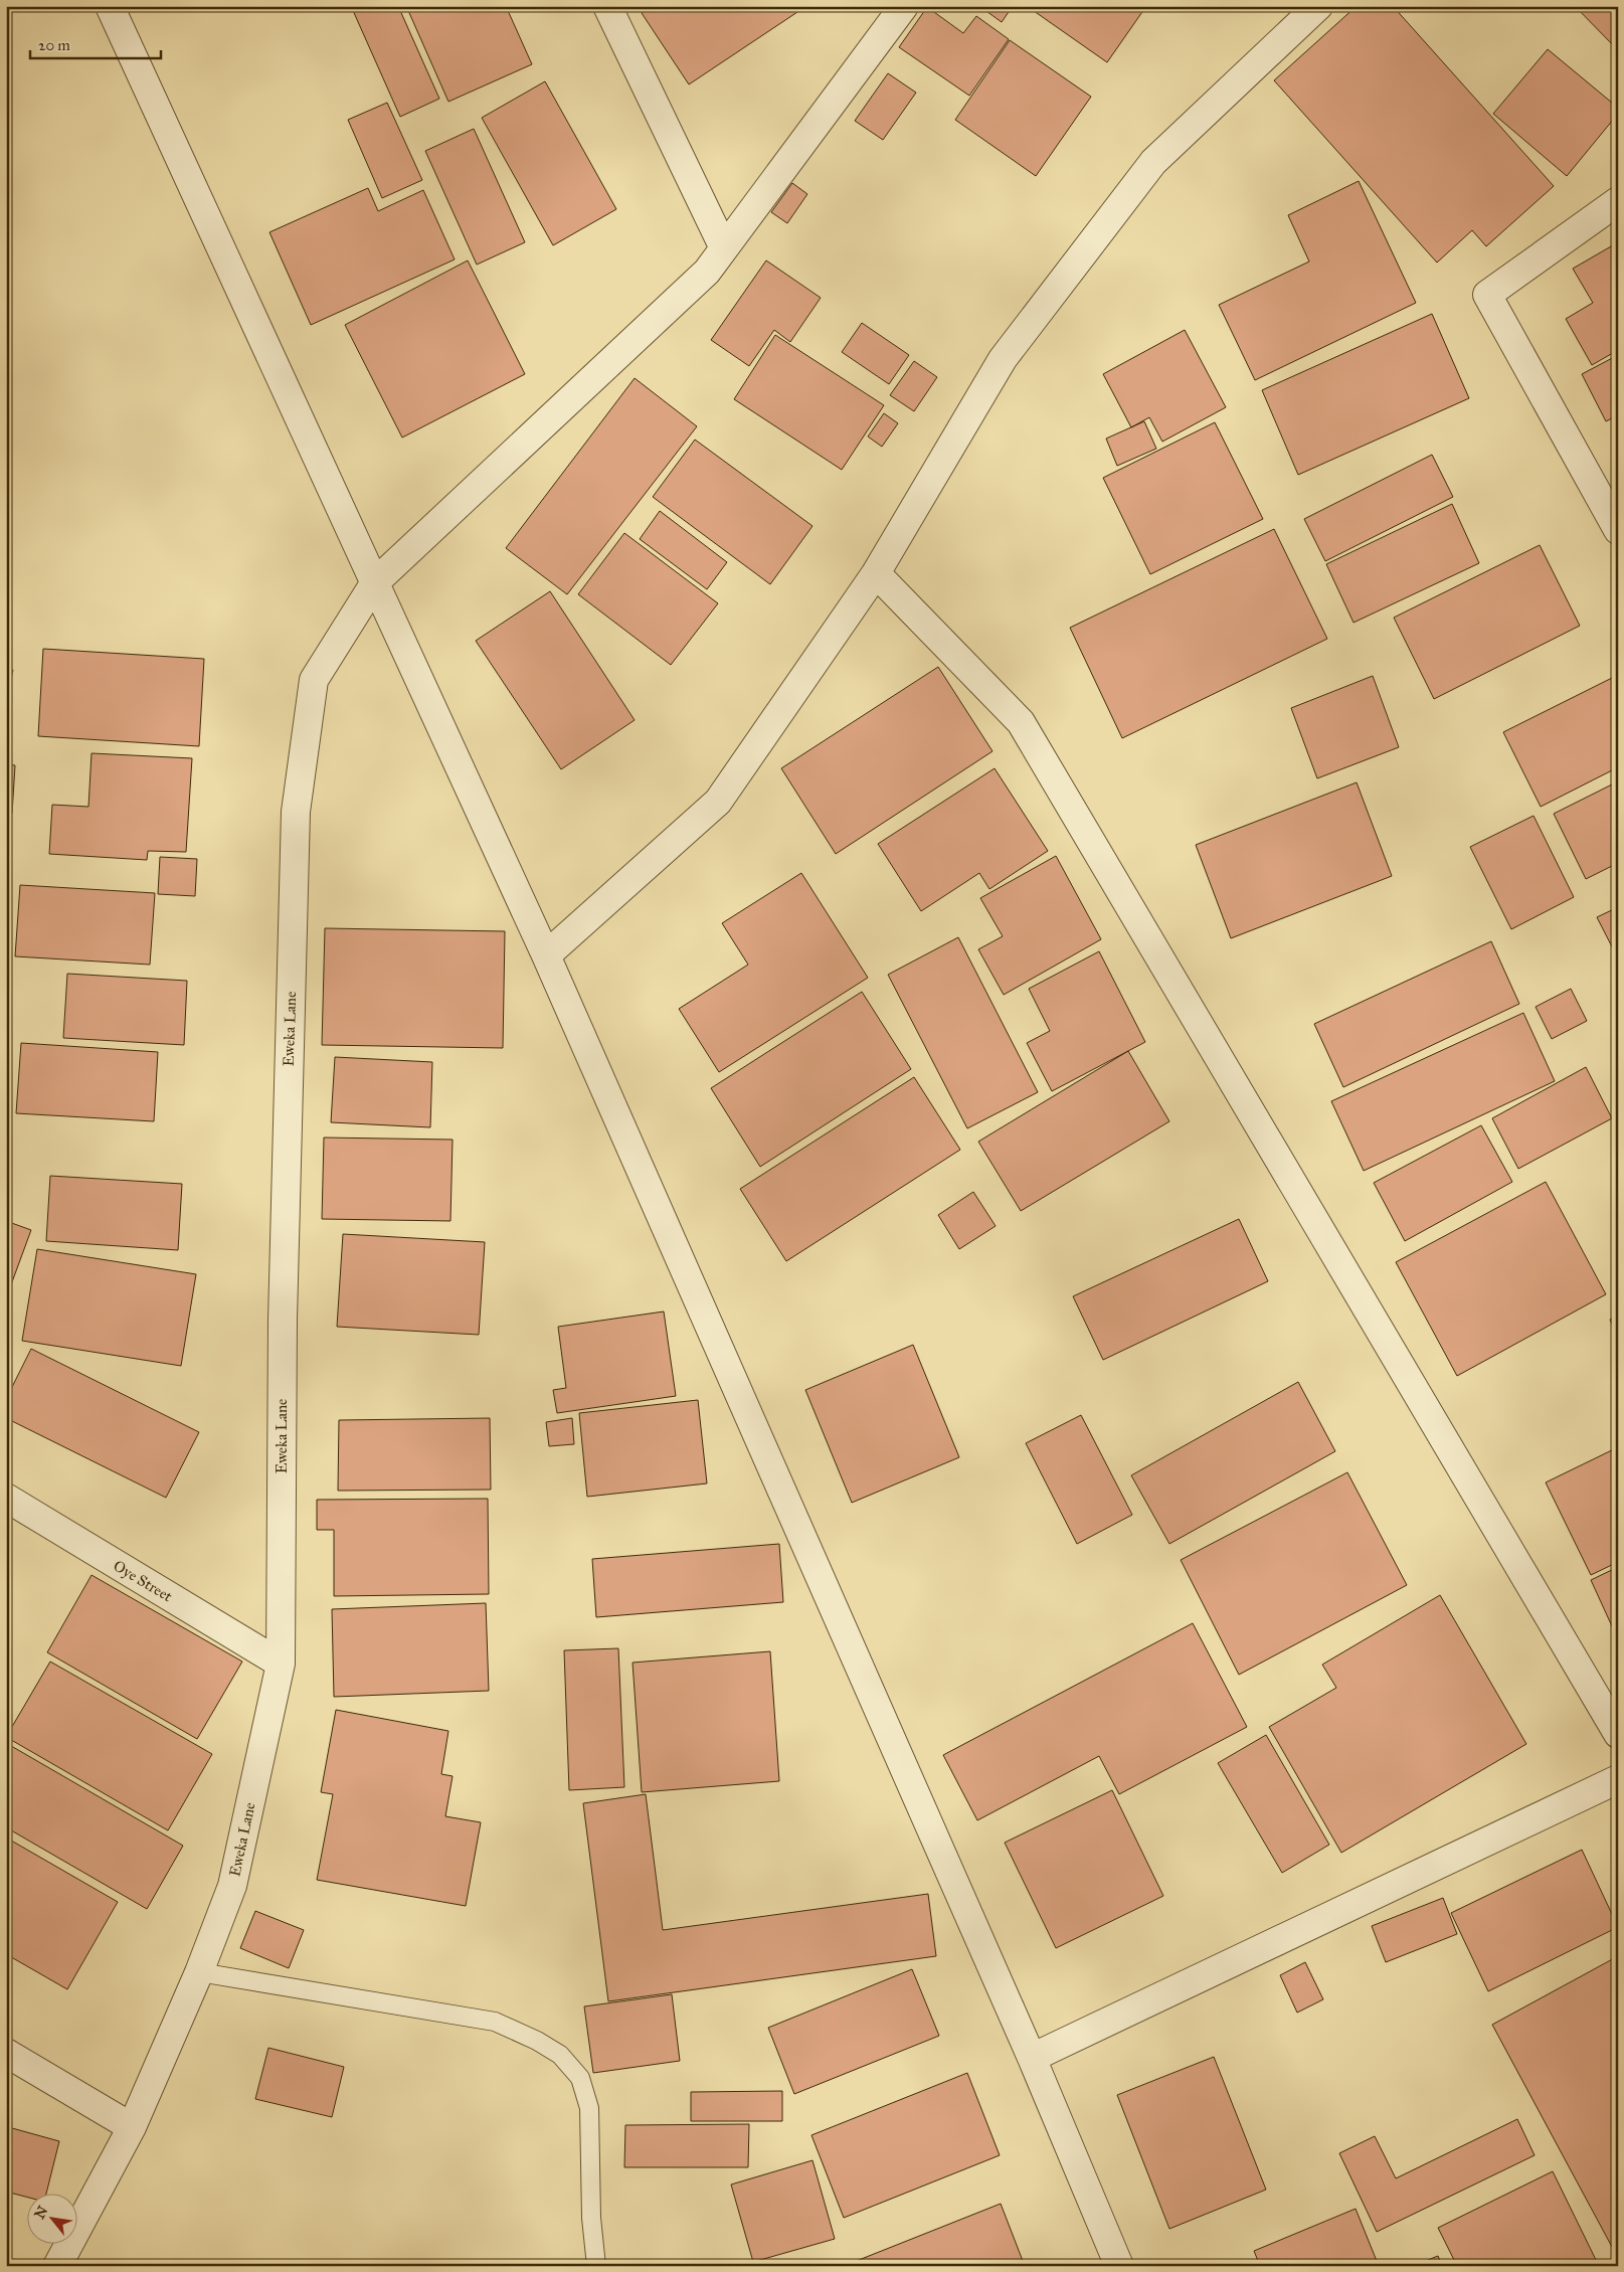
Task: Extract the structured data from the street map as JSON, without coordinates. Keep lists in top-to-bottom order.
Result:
{
  "streets": {
    "street": ["Eweka Lane", "Oye Street"]
  },
  "crossings": [
    ["Eweka Lane", "Oye Street"]
  ],
  "scale_bar": "20 m",
  "north": "top left"
}
